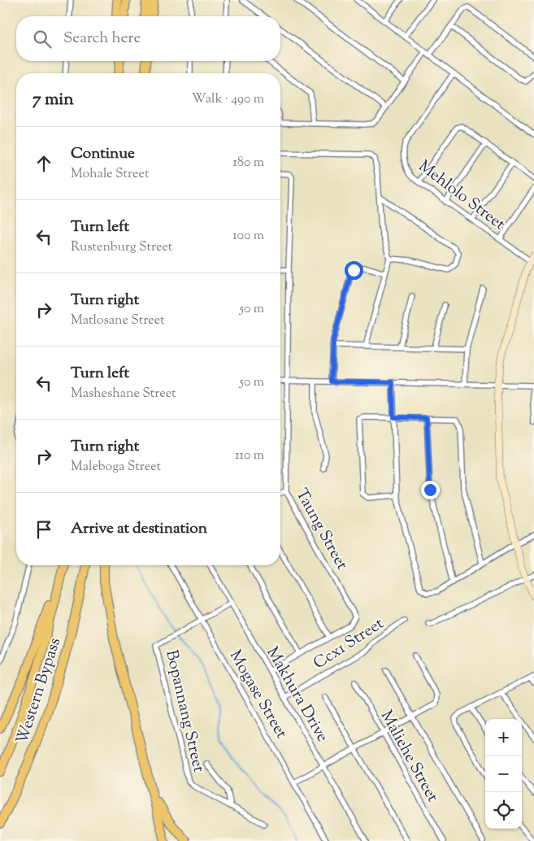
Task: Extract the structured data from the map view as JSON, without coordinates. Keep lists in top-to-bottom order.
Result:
{
  "streets": {
    "highway": ["Western Bypass"],
    "street": [
      "Mehlolo Street",
      "Taung Street",
      "Ccx1 Street",
      "Mogase Street",
      "Makhura Drive",
      "Bopannang Street",
      "Maliehe Street"
    ]
  },
  "crossings": [
    ["Ccx1 Street", "Makhura Drive"],
    ["Mogase Street", "Bopannang Street"],
    ["Makhura Drive", "Bopannang Street"]
  ],
  "page": {
    "search": "Search here",
    "heading": ["7 min", "Walk · 490 m"],
    "list": [
      ["Continue", "Mohale Street", "180 m"],
      ["Turn left", "Rustenburg Street", "100 m"],
      ["Turn right", "Matlosane Street", "50 m"],
      ["Turn left", "Masheshane Street", "50 m"],
      ["Turn right", "Maleboga Street", "110 m"],
      "Arrive at destination"
    ],
    "map_buttons": ["+", "−"]
  }
}
